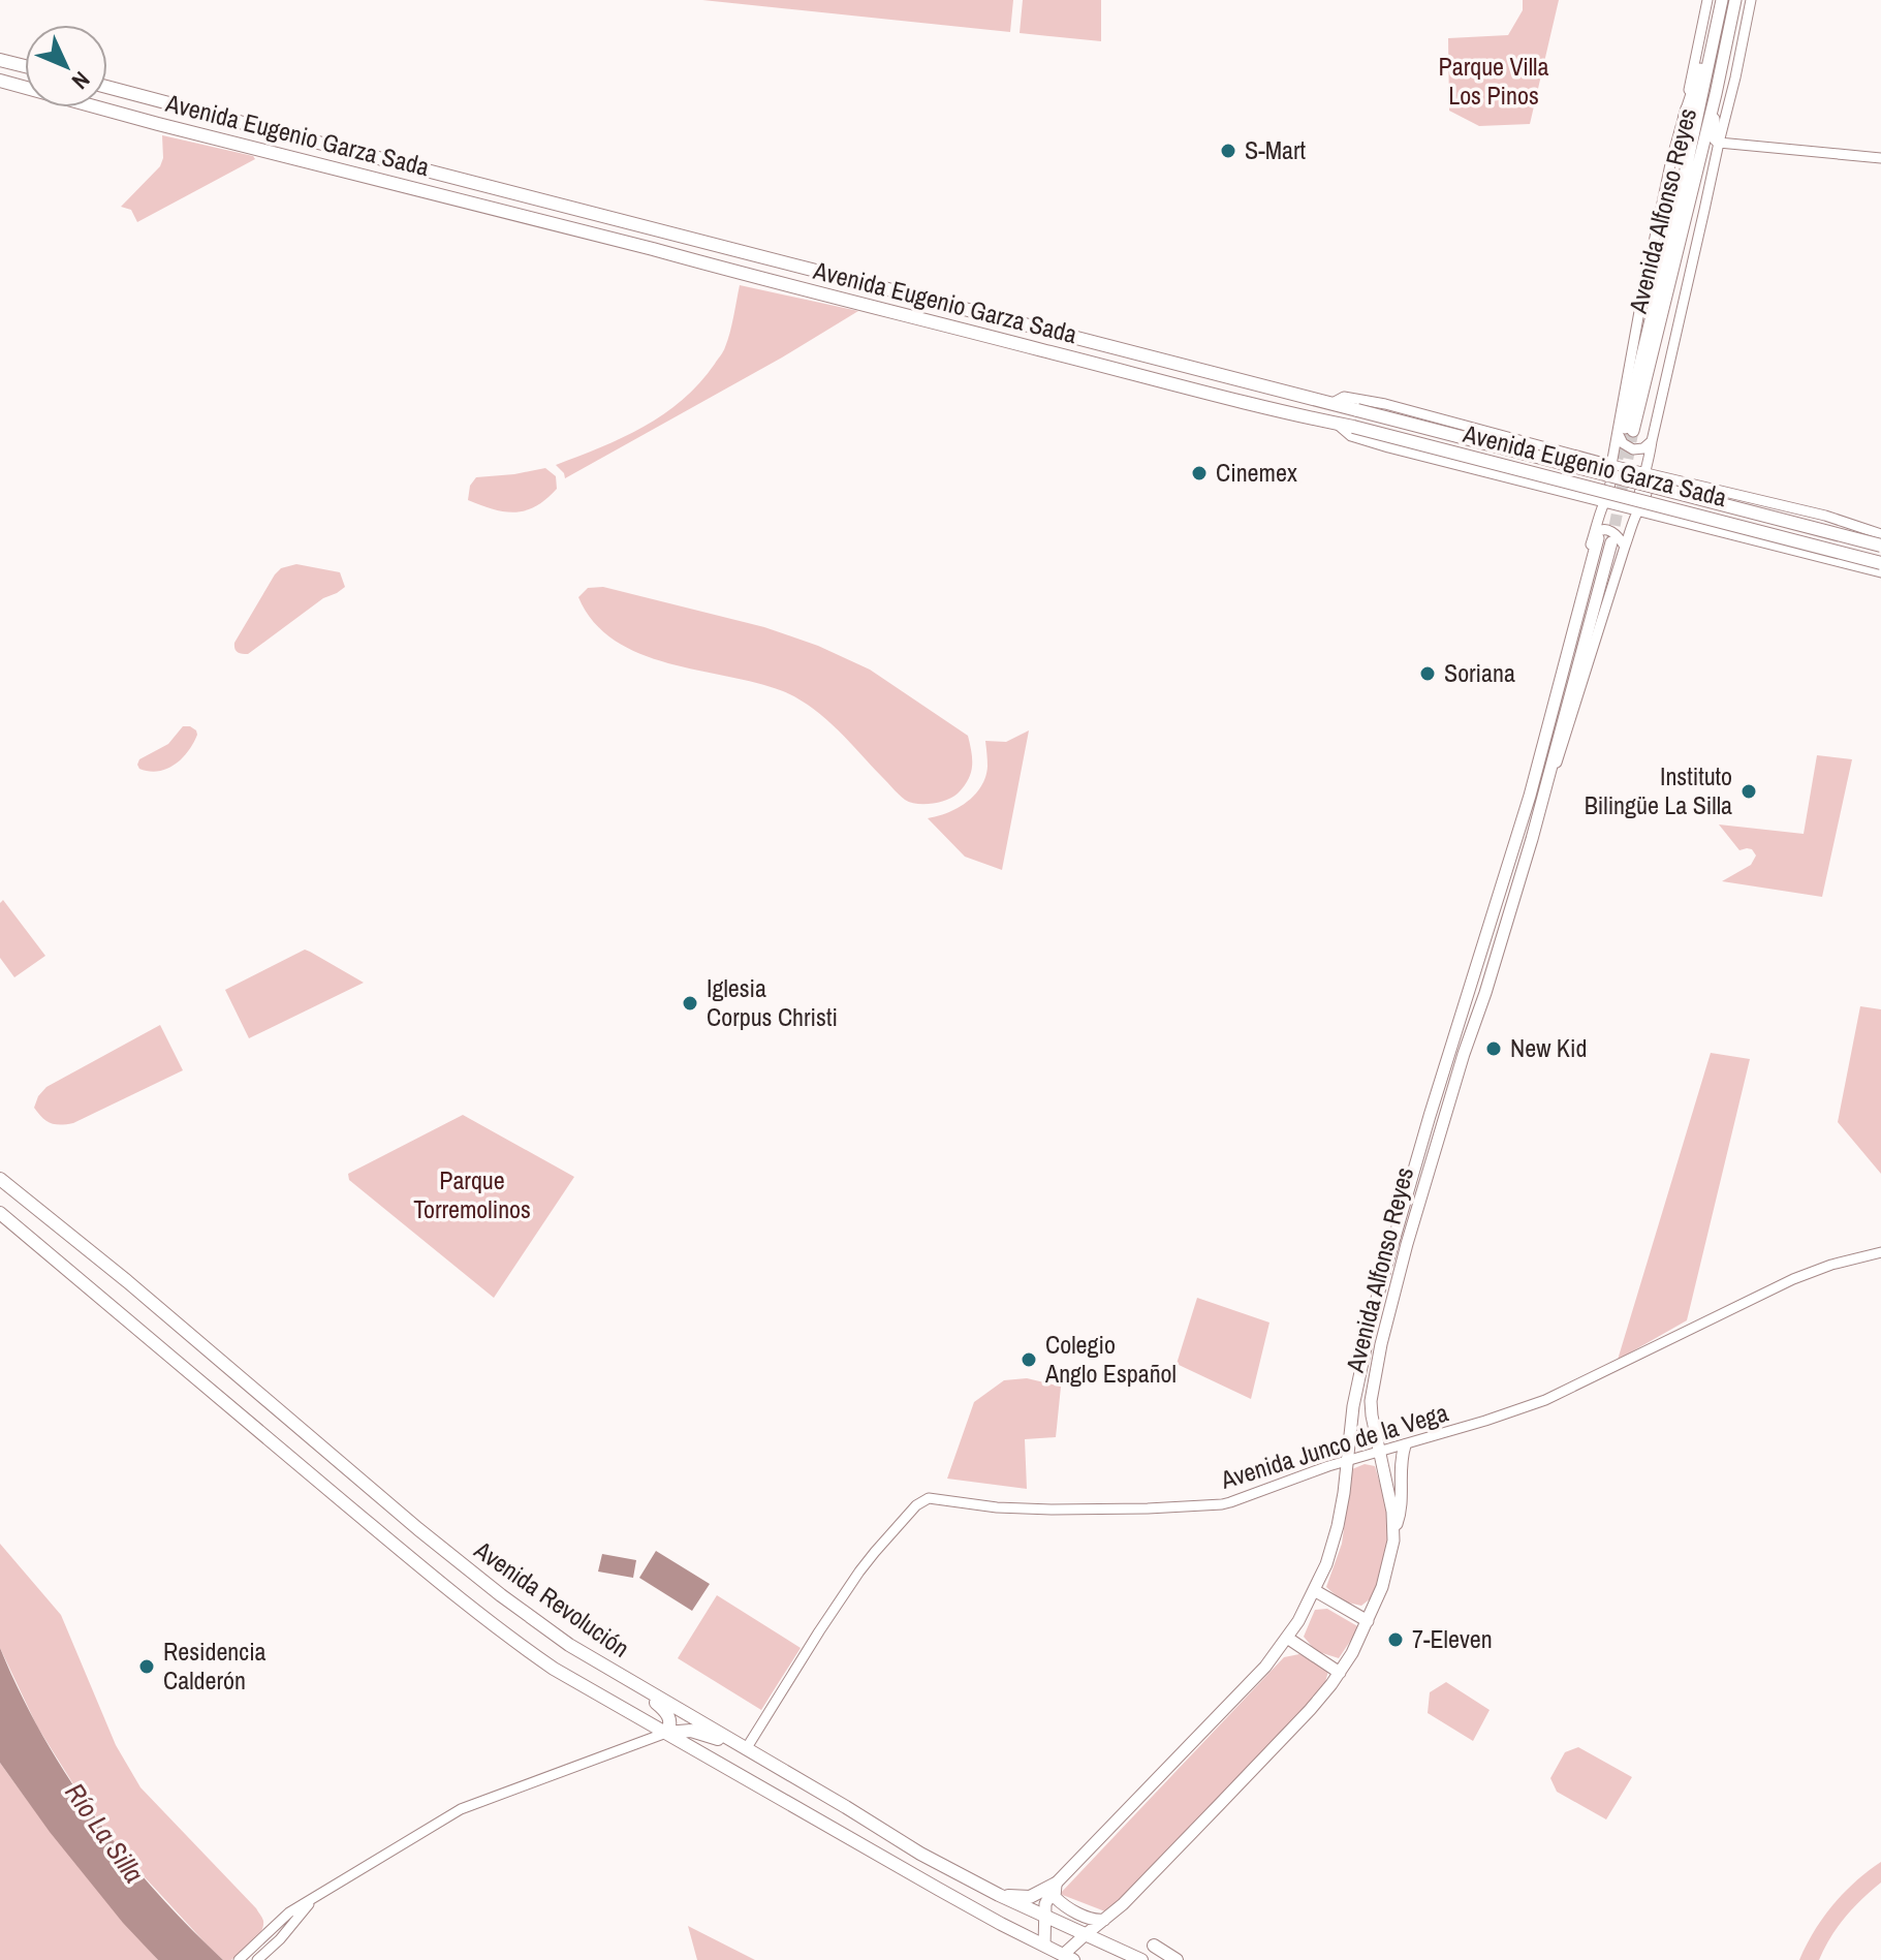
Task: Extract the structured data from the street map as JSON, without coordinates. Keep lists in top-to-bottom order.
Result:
{
  "streets": {
    "main road": ["Avenida Eugenio Garza Sada", "Avenida Alfonso Reyes", "Avenida Revolución"],
    "street": ["Avenida Junco de la Vega"]
  },
  "crossings": [
    ["Avenida Alfonso Reyes", "Avenida Junco de la Vega"],
    ["Avenida Alfonso Reyes", "Avenida Revolución"],
    ["Avenida Junco de la Vega", "Avenida Revolución"]
  ],
  "water": ["Río La Silla"],
  "parks": ["Parque Villa Los Pinos", "Parque Torremolinos"],
  "places": [
    "S-Mart",
    "Cinemex",
    "Soriana",
    "Instituto Bilingüe La Silla",
    "Iglesia Corpus Christi",
    "New Kid",
    "Colegio Anglo Español",
    "7-Eleven",
    "Residencia Calderón"
  ],
  "north": "bottom right"
}
